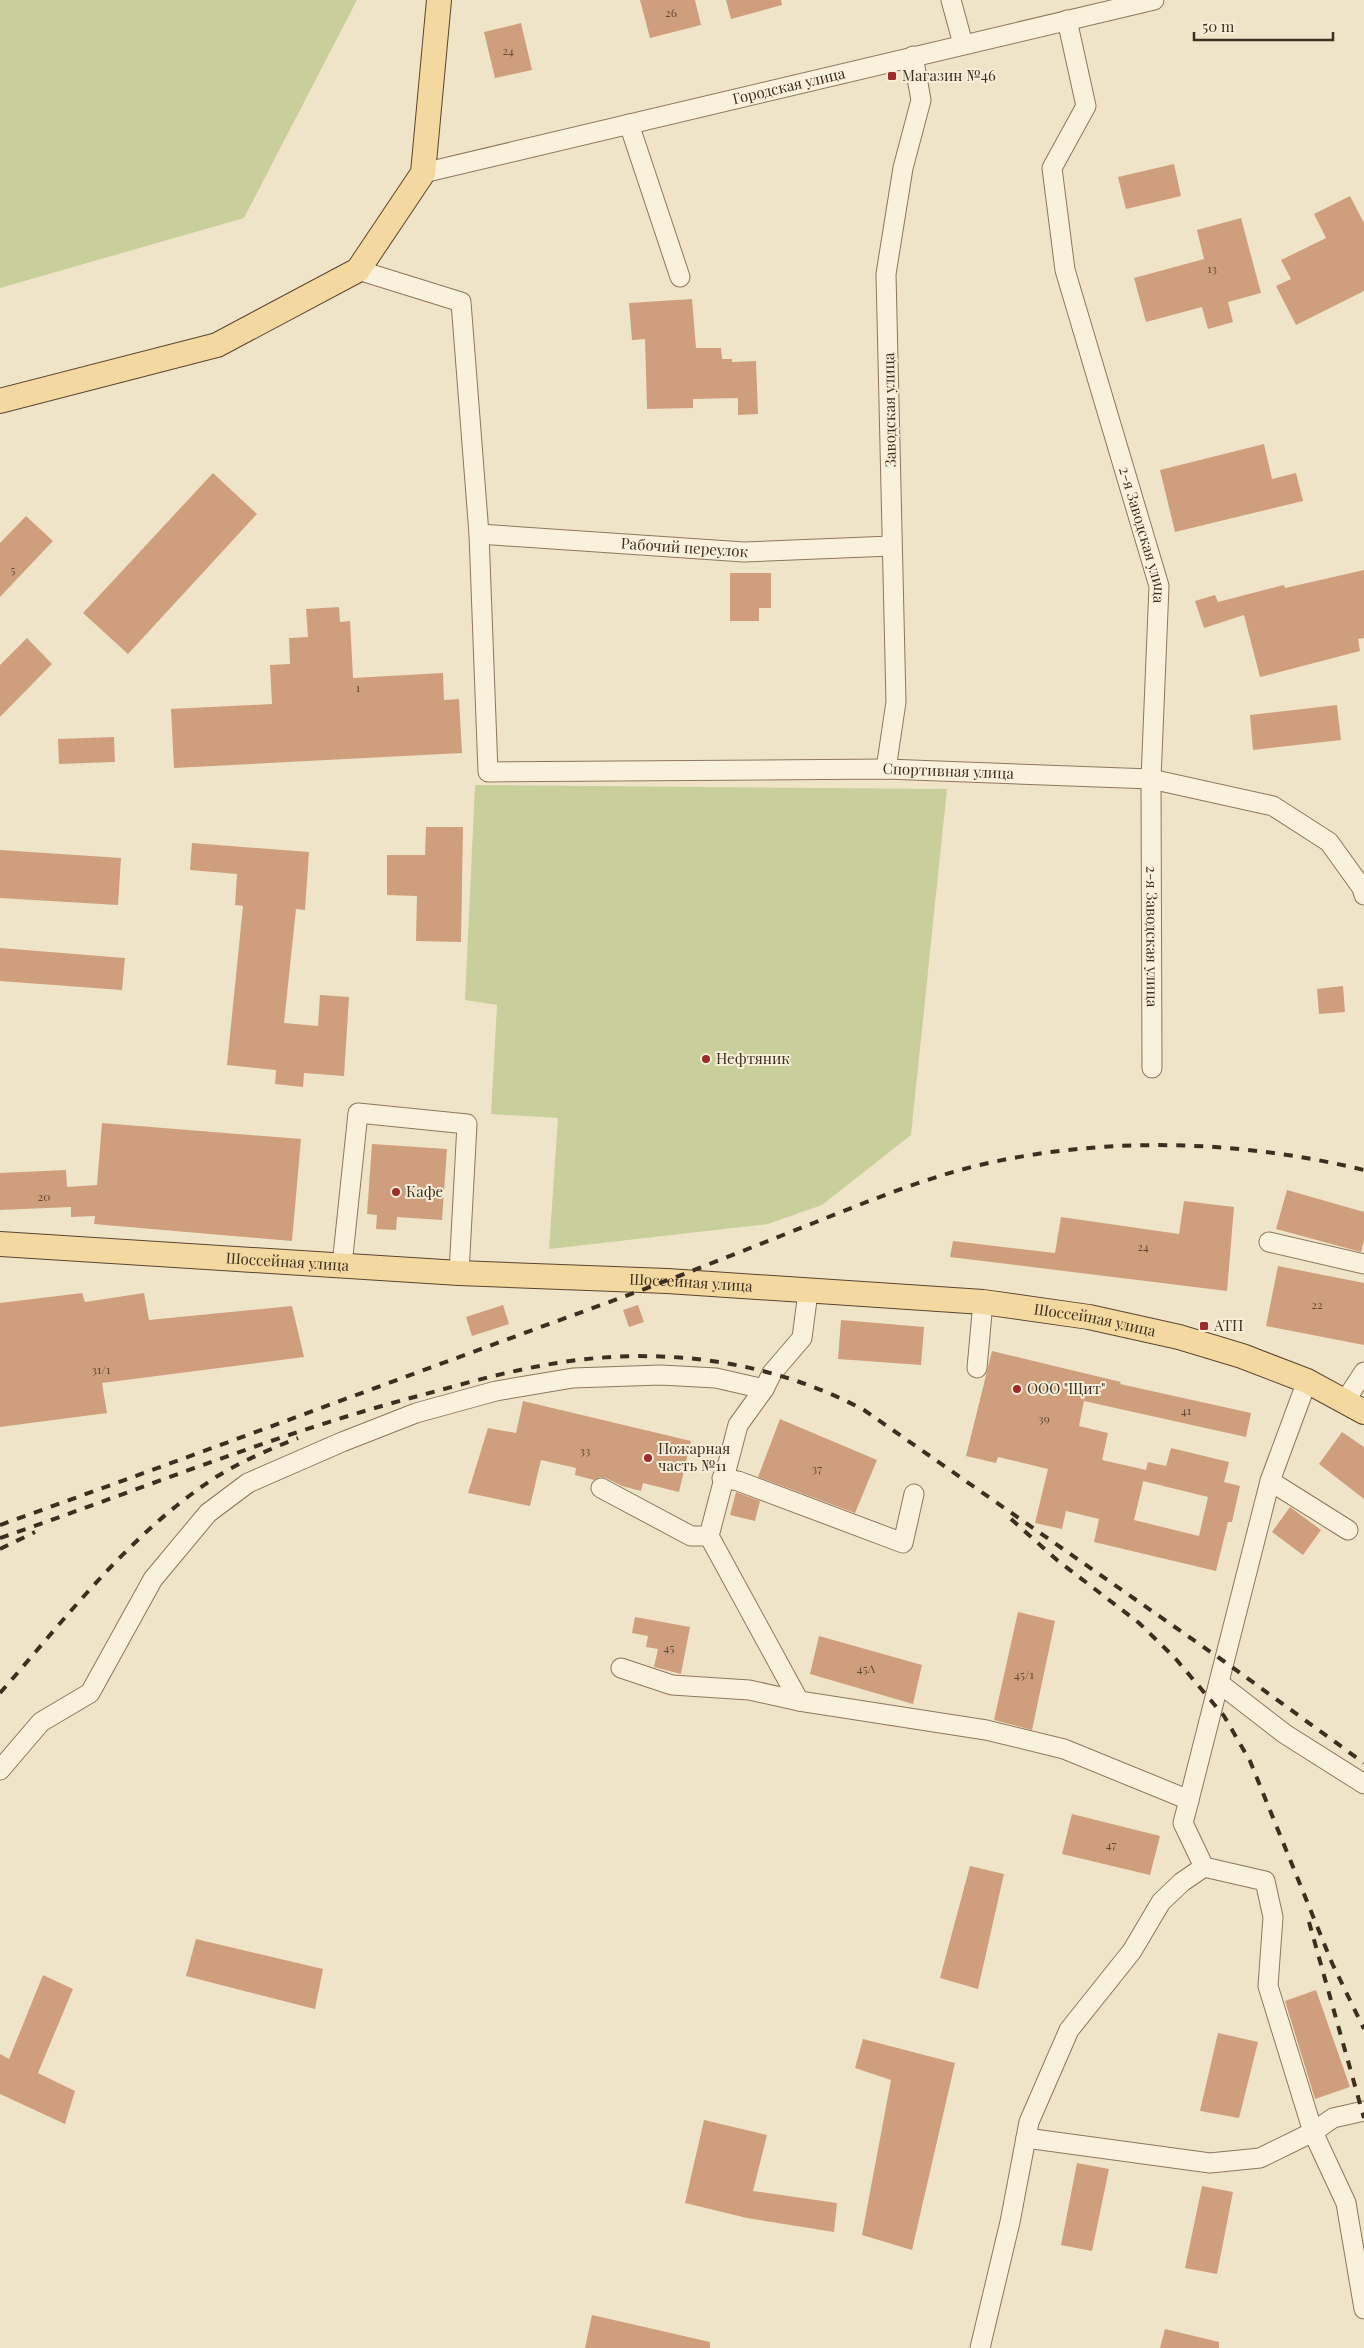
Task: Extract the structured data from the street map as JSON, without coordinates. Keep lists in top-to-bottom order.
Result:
{
  "streets": {
    "main road": ["Шоссейная улица"],
    "street": [
      "Городская улица",
      "Заводская улица",
      "2-я Заводская улица",
      "Рабочий переулок",
      "Спортивная улица"
    ]
  },
  "crossings": [
    ["Городская улица", "Заводская улица"],
    ["Городская улица", "2-я Заводская улица"],
    ["Заводская улица", "Рабочий переулок"],
    ["Заводская улица", "Спортивная улица"],
    ["2-я Заводская улица", "Спортивная улица"],
    ["Рабочий переулок", "Спортивная улица"]
  ],
  "places": {
    "transit": ["Магазин №46", "АТП"],
    "other": [
      "Нефтяник",
      "Кафе",
      "ООО \"Щит\"",
      "Пожарная часть №11"
    ]
  },
  "house_numbers": [
    "26",
    "24",
    "13",
    "5",
    "1",
    "20",
    "24",
    "22",
    "31/1",
    "41",
    "39",
    "33",
    "37",
    "45",
    "45А",
    "45/1",
    "47"
  ],
  "scale_bar": "50 m"
}
